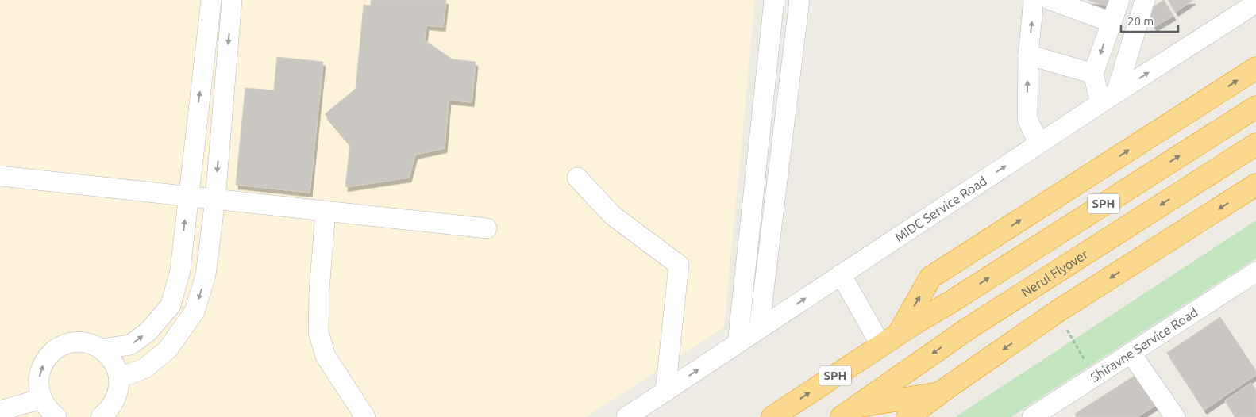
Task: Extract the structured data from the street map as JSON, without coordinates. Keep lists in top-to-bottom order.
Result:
{
  "streets": {
    "highway": ["SPH", "Nerul Flyover"],
    "street": ["MIDC Service Road", "Shiravne Service Road"]
  },
  "one_way": ["MIDC Service Road"],
  "scale_bar": "20 m"
}
